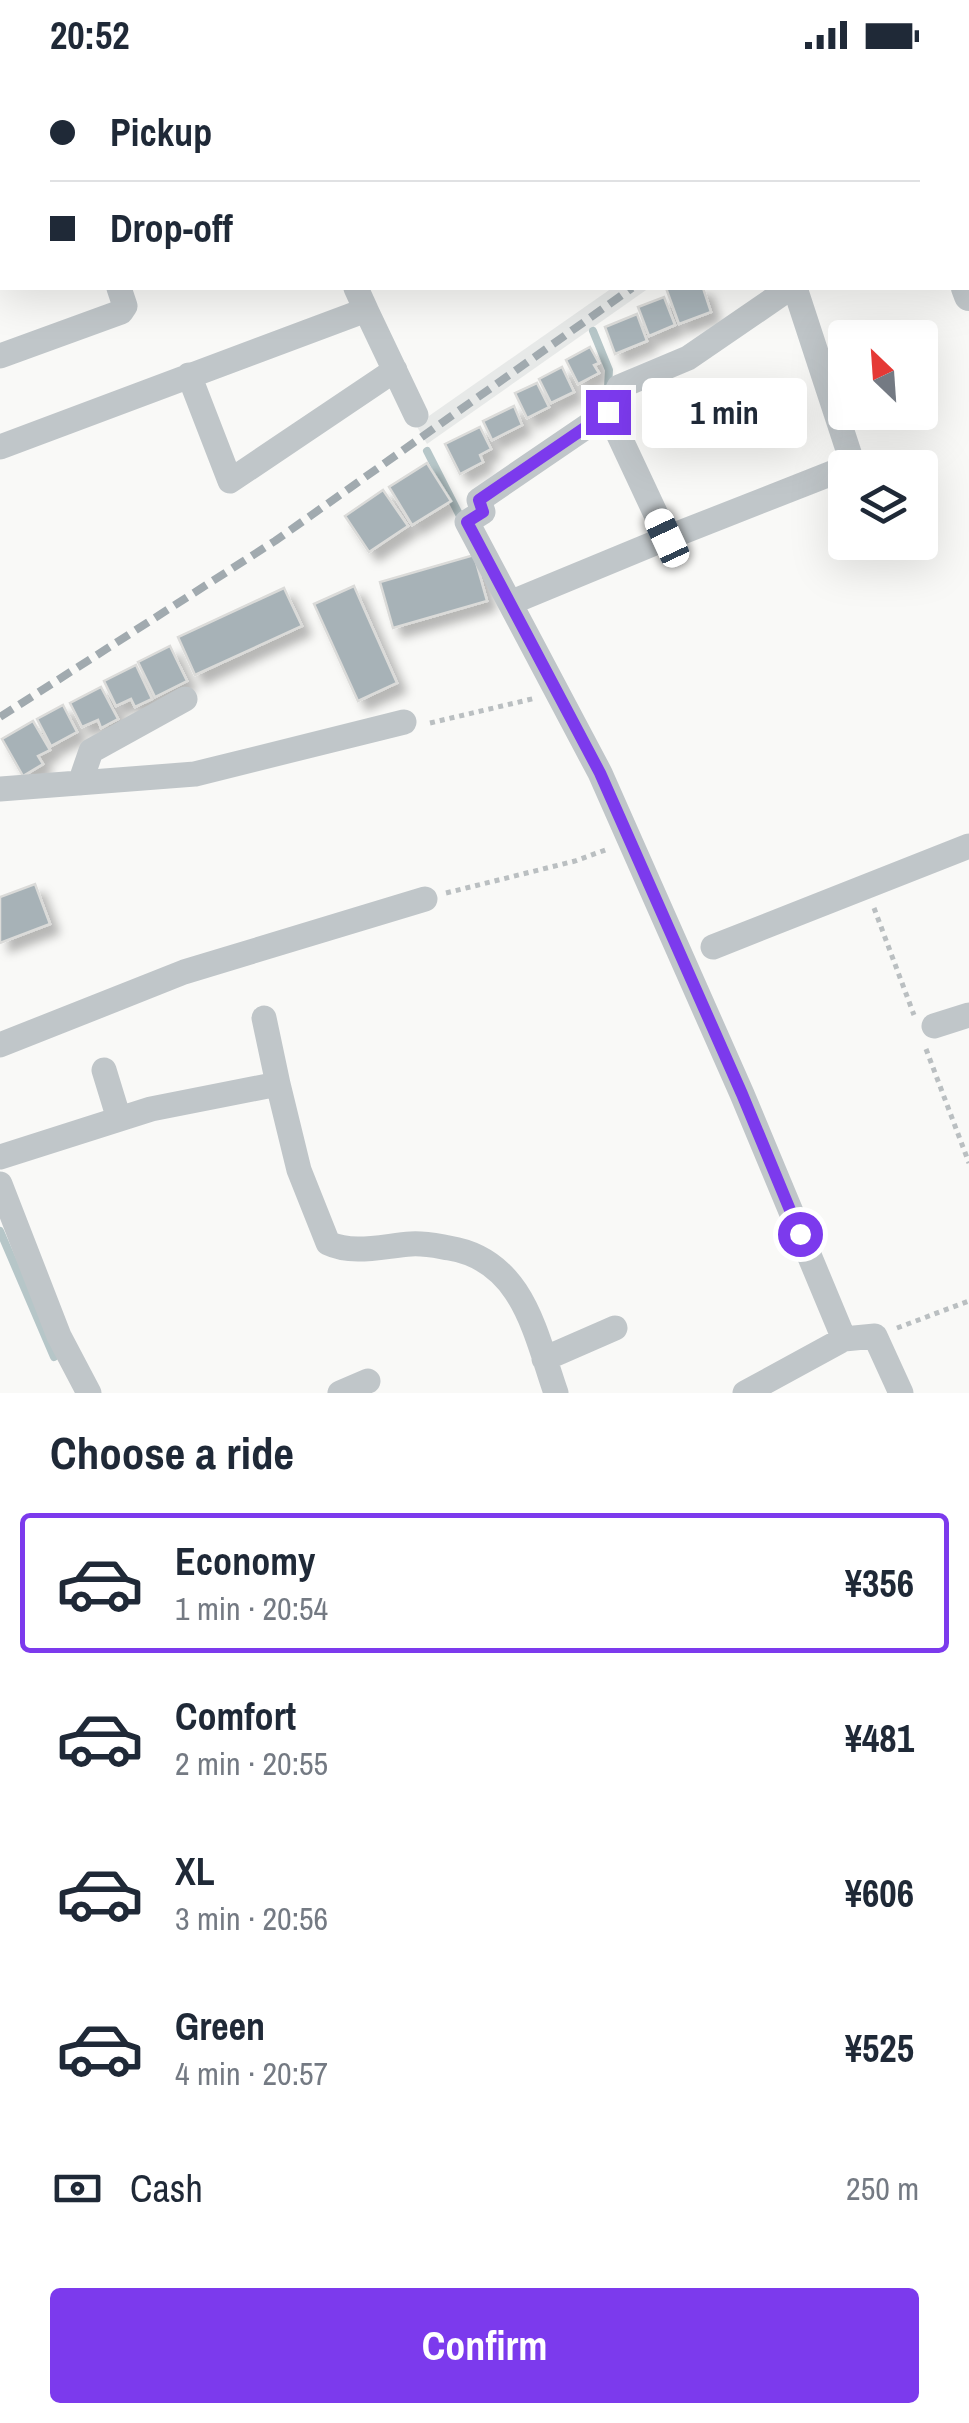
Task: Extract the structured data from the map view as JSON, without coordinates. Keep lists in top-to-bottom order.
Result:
{
  "north": "top left",
  "page": {
    "status": "20:52",
    "banner": ["Pickup", "Drop-off"],
    "bubble": "1 min",
    "heading": "Choose a ride",
    "list": [
      {
        "name": "Economy",
        "note": "1 min · 20:54",
        "value": "¥356"
      },
      {
        "name": "Comfort",
        "note": "2 min · 20:55",
        "value": "¥481"
      },
      {
        "name": "XL",
        "note": "3 min · 20:56",
        "value": "¥606"
      },
      {
        "name": "Green",
        "note": "4 min · 20:57",
        "value": "¥525"
      }
    ],
    "pay": ["Cash", "250 m"],
    "buttons": "Confirm"
  }
}
